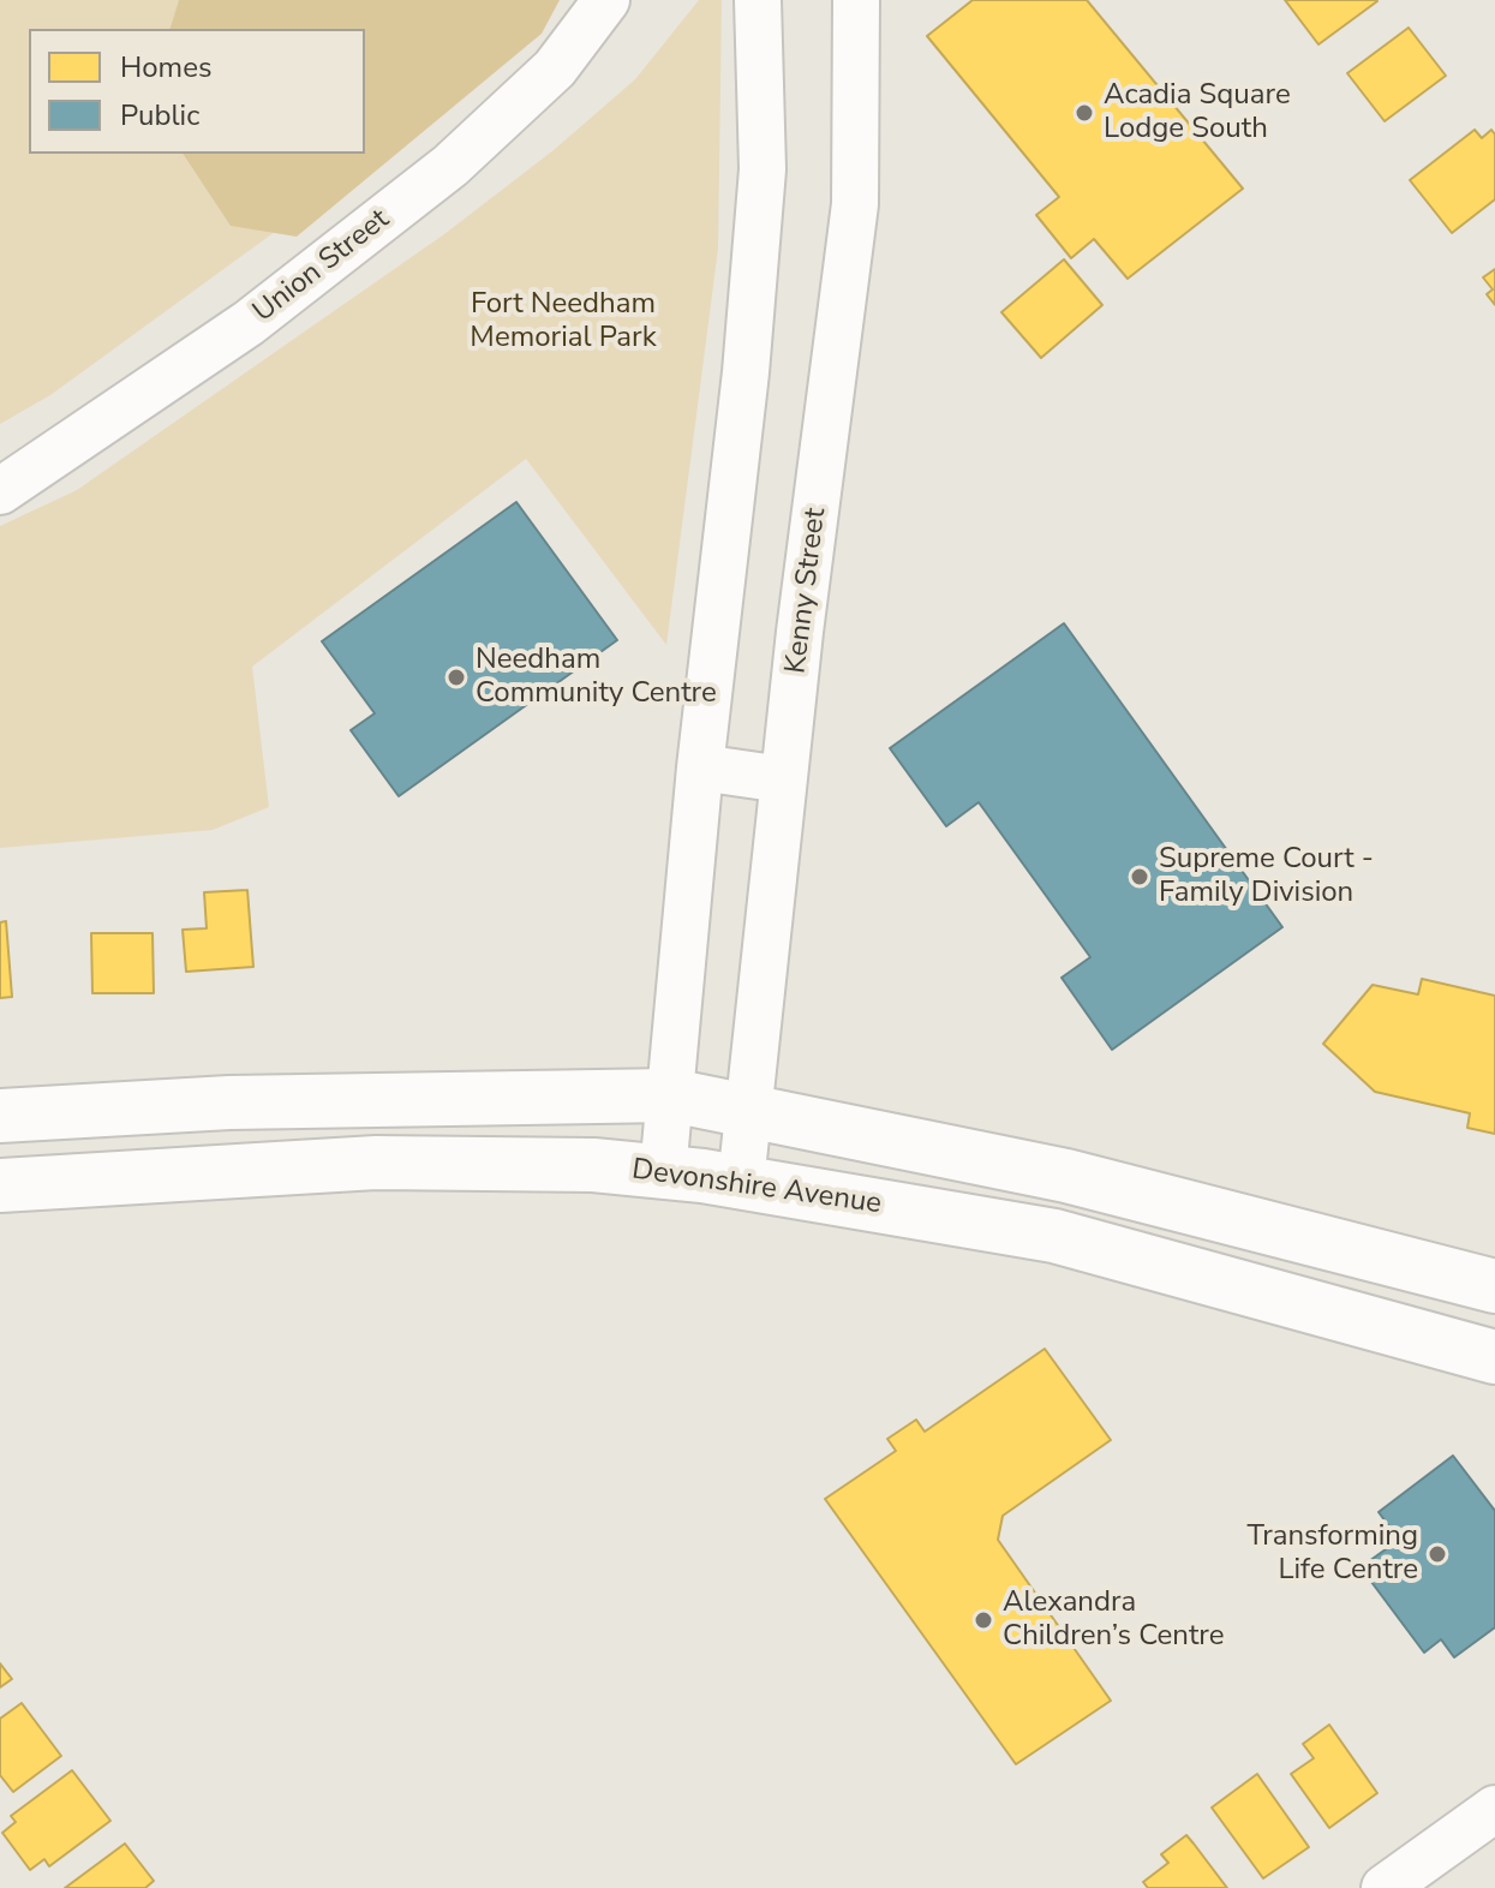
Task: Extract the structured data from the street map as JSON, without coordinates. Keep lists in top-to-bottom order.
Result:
{
  "streets": {
    "street": ["Union Street", "Kenny Street", "Devonshire Avenue"]
  },
  "crossings": [
    ["Kenny Street", "Devonshire Avenue"]
  ],
  "parks": ["Fort Needham Memorial Park"],
  "places": [
    "Acadia Square Lodge South",
    "Needham Community Centre",
    "Supreme Court - Family Division",
    "Transforming Life Centre",
    "Alexandra Children’s Centre"
  ],
  "legend": ["Homes", "Public"]
}
